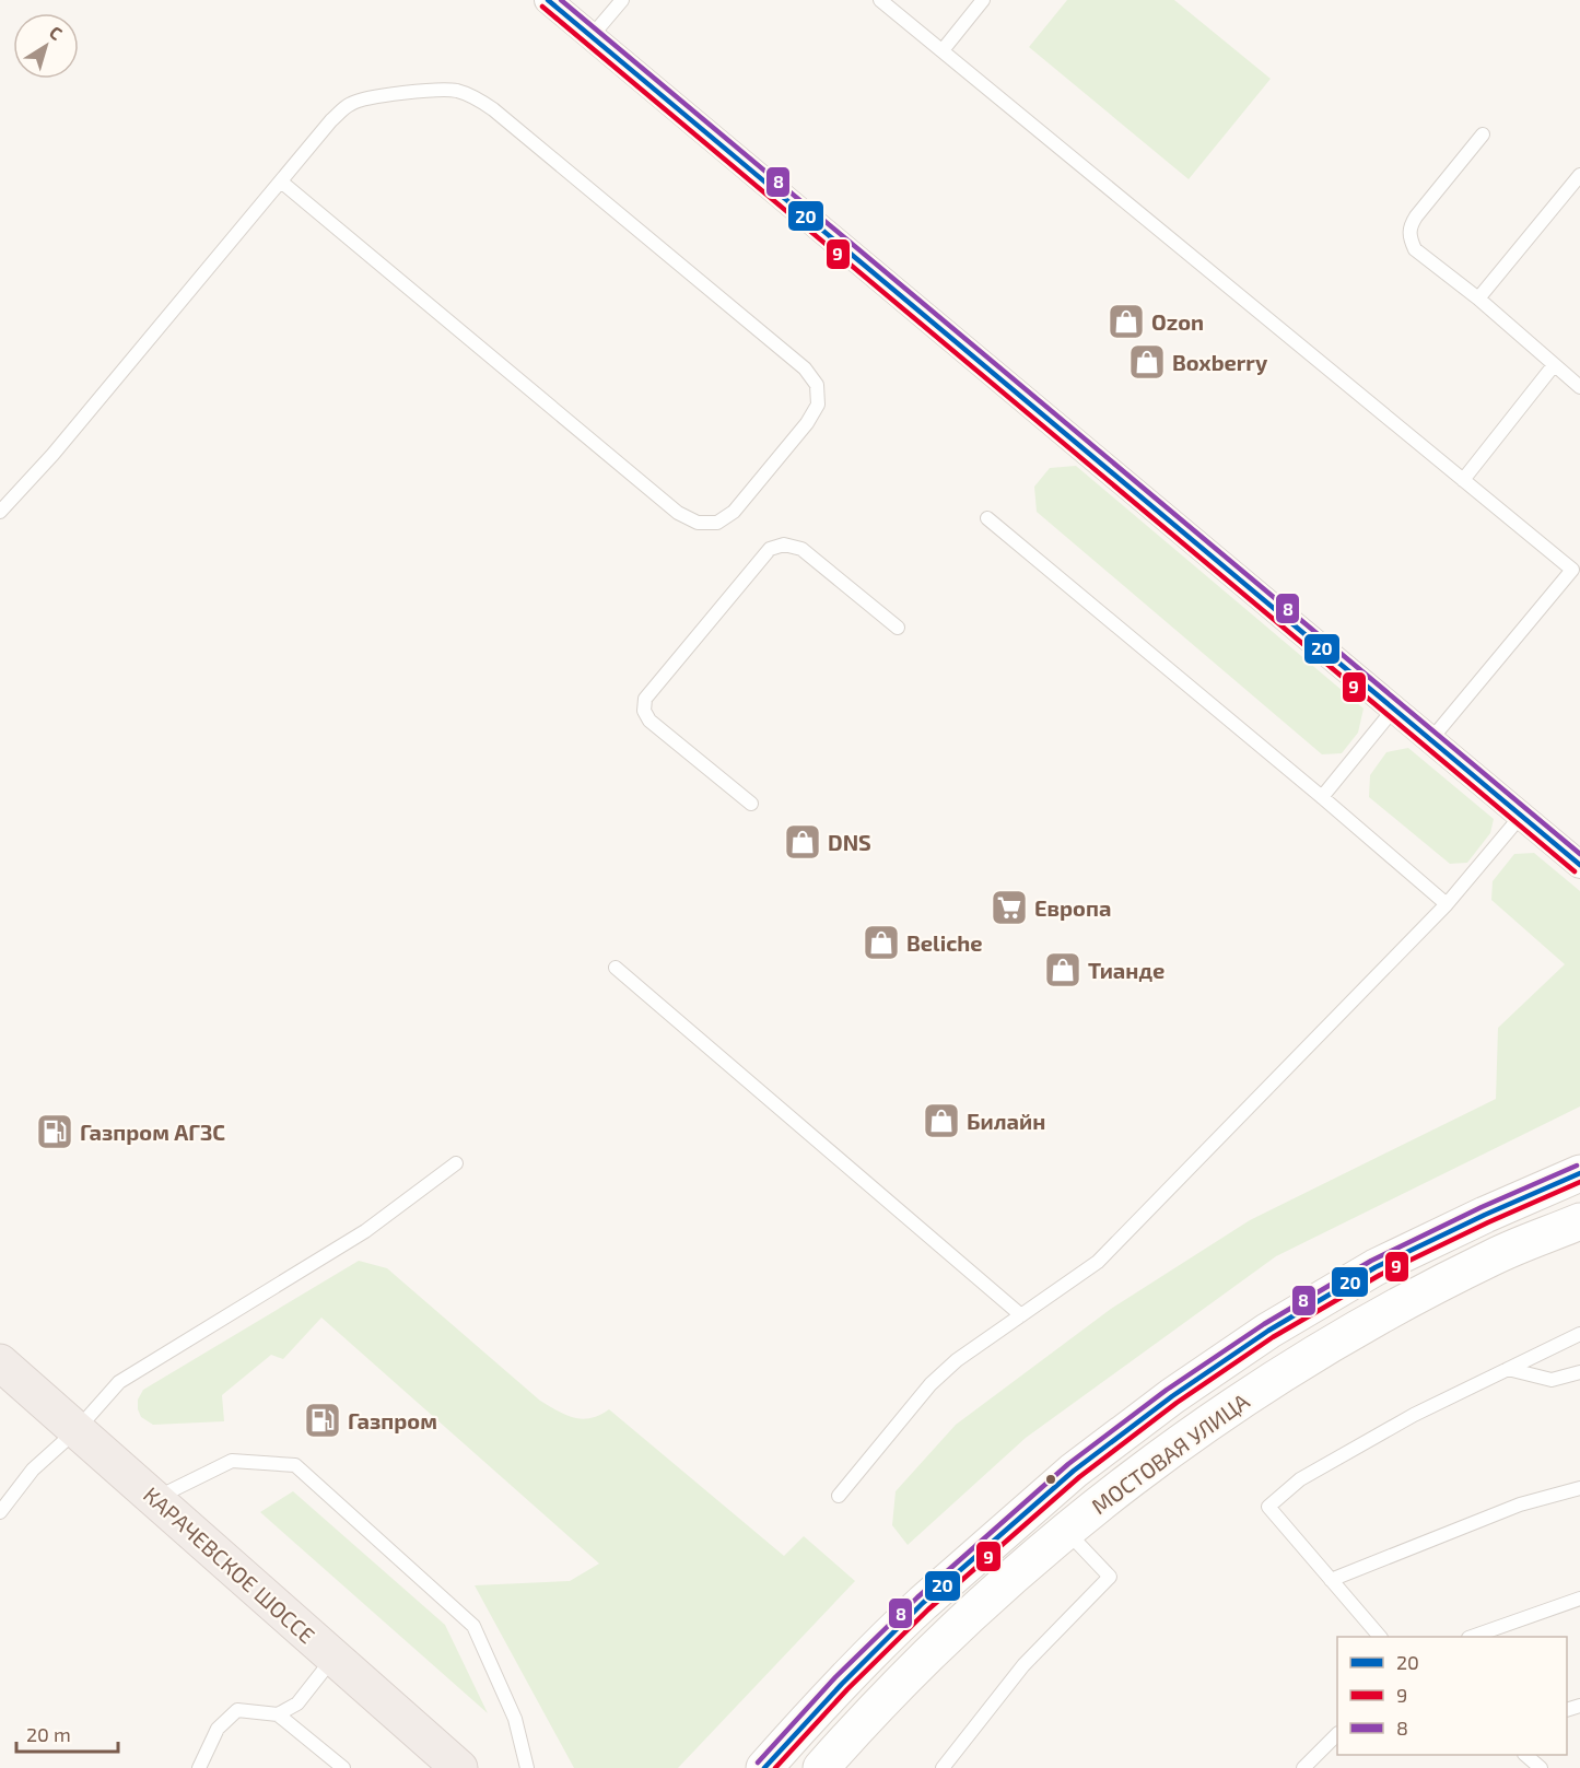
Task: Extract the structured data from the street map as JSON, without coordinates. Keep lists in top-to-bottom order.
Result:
{
  "streets": {
    "highway": ["КАРАЧЕВСКОЕ ШОССЕ"],
    "main road": ["МОСТОВАЯ УЛИЦА"]
  },
  "places": {
    "shop": [
      "Ozon",
      "Boxberry",
      "DNS",
      "Beliche",
      "Тианде",
      "Билайн"
    ],
    "supermarket": ["Европа"],
    "fuel station": ["Газпром АГЗС", "Газпром"]
  },
  "lines": ["transit line 20", "transit line 8", "transit line 9"],
  "legend": ["20", "9", "8"],
  "scale_bar": "20 m",
  "north": "top right"
}
